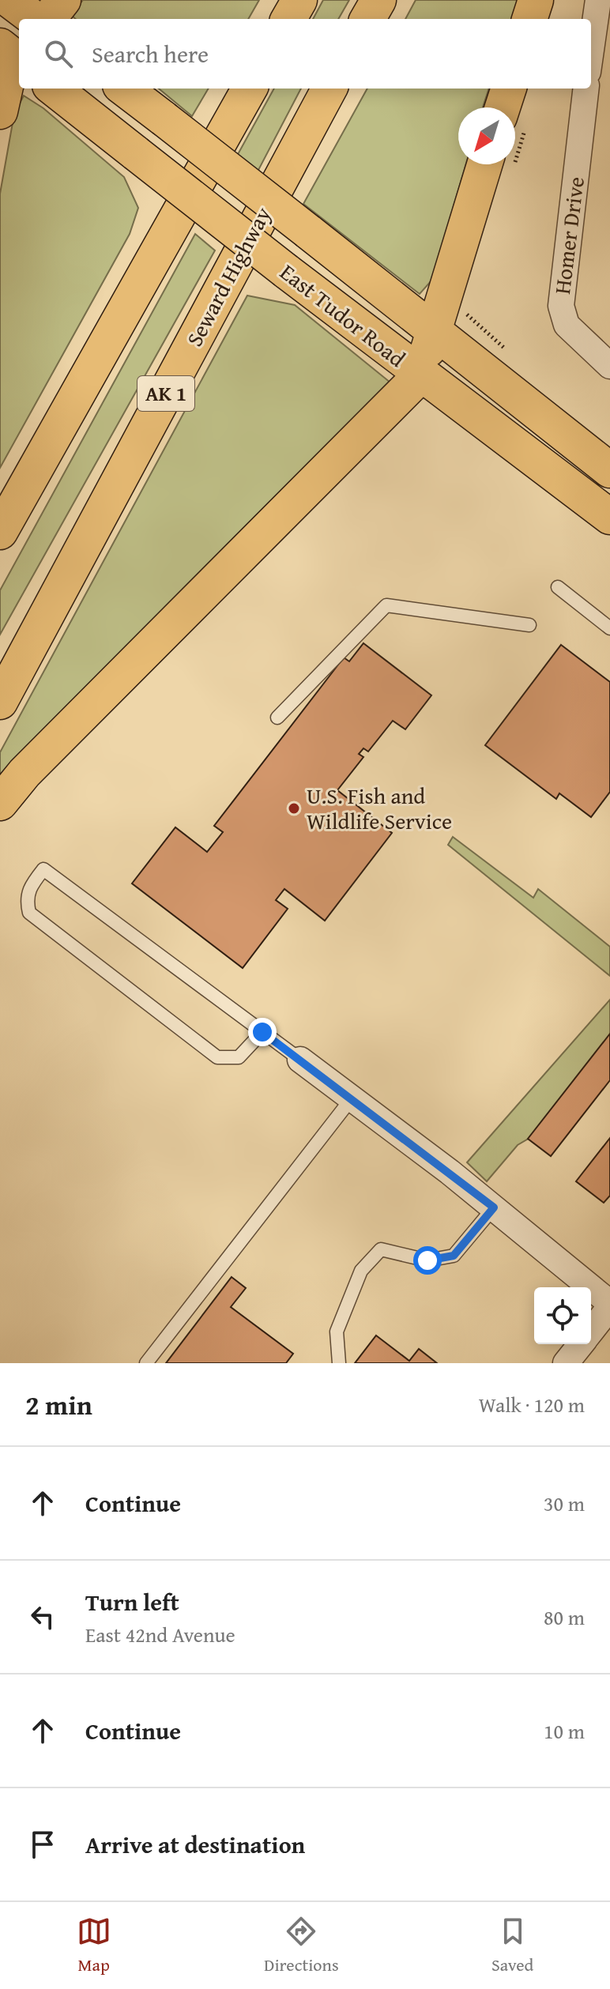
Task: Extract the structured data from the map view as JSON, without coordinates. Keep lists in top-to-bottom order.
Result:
{
  "streets": {
    "main road": ["Seward Highway", "East Tudor Road", "AK 1"],
    "street": ["Homer Drive"]
  },
  "places": ["U.S. Fish and Wildlife Service"],
  "north": "bottom left",
  "page": {
    "search": "Search here",
    "heading": ["2 min", "Walk · 120 m"],
    "list": [
      ["Continue", "30 m"],
      ["Turn left", "East 42nd Avenue", "80 m"],
      ["Continue", "10 m"],
      "Arrive at destination"
    ],
    "nav": ["Map", "Directions", "Saved"]
  }
}
